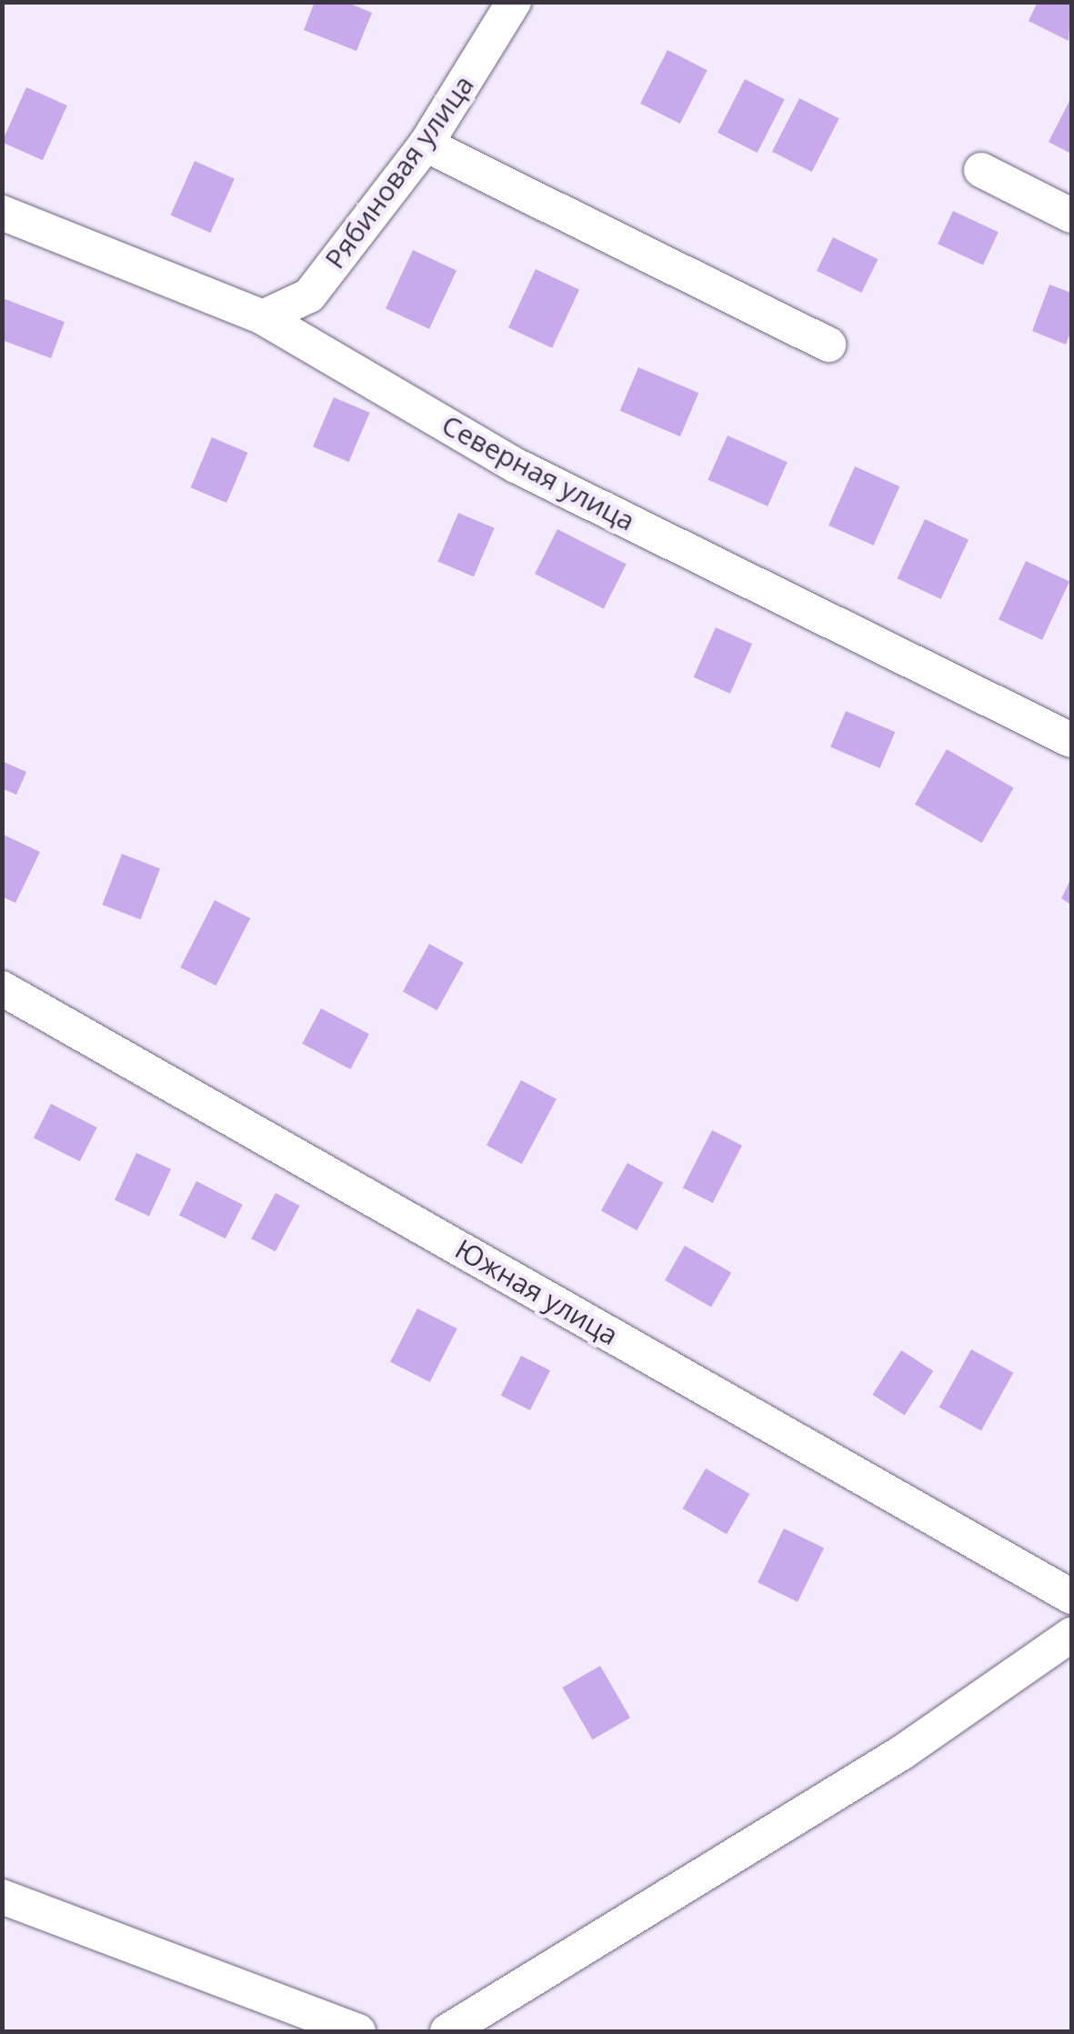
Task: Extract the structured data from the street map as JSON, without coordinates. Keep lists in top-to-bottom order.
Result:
{
  "streets": {
    "street": ["Рябиновая улица", "Северная улица", "Южная улица"]
  },
  "crossings": [
    ["Рябиновая улица", "Северная улица"]
  ]
}
